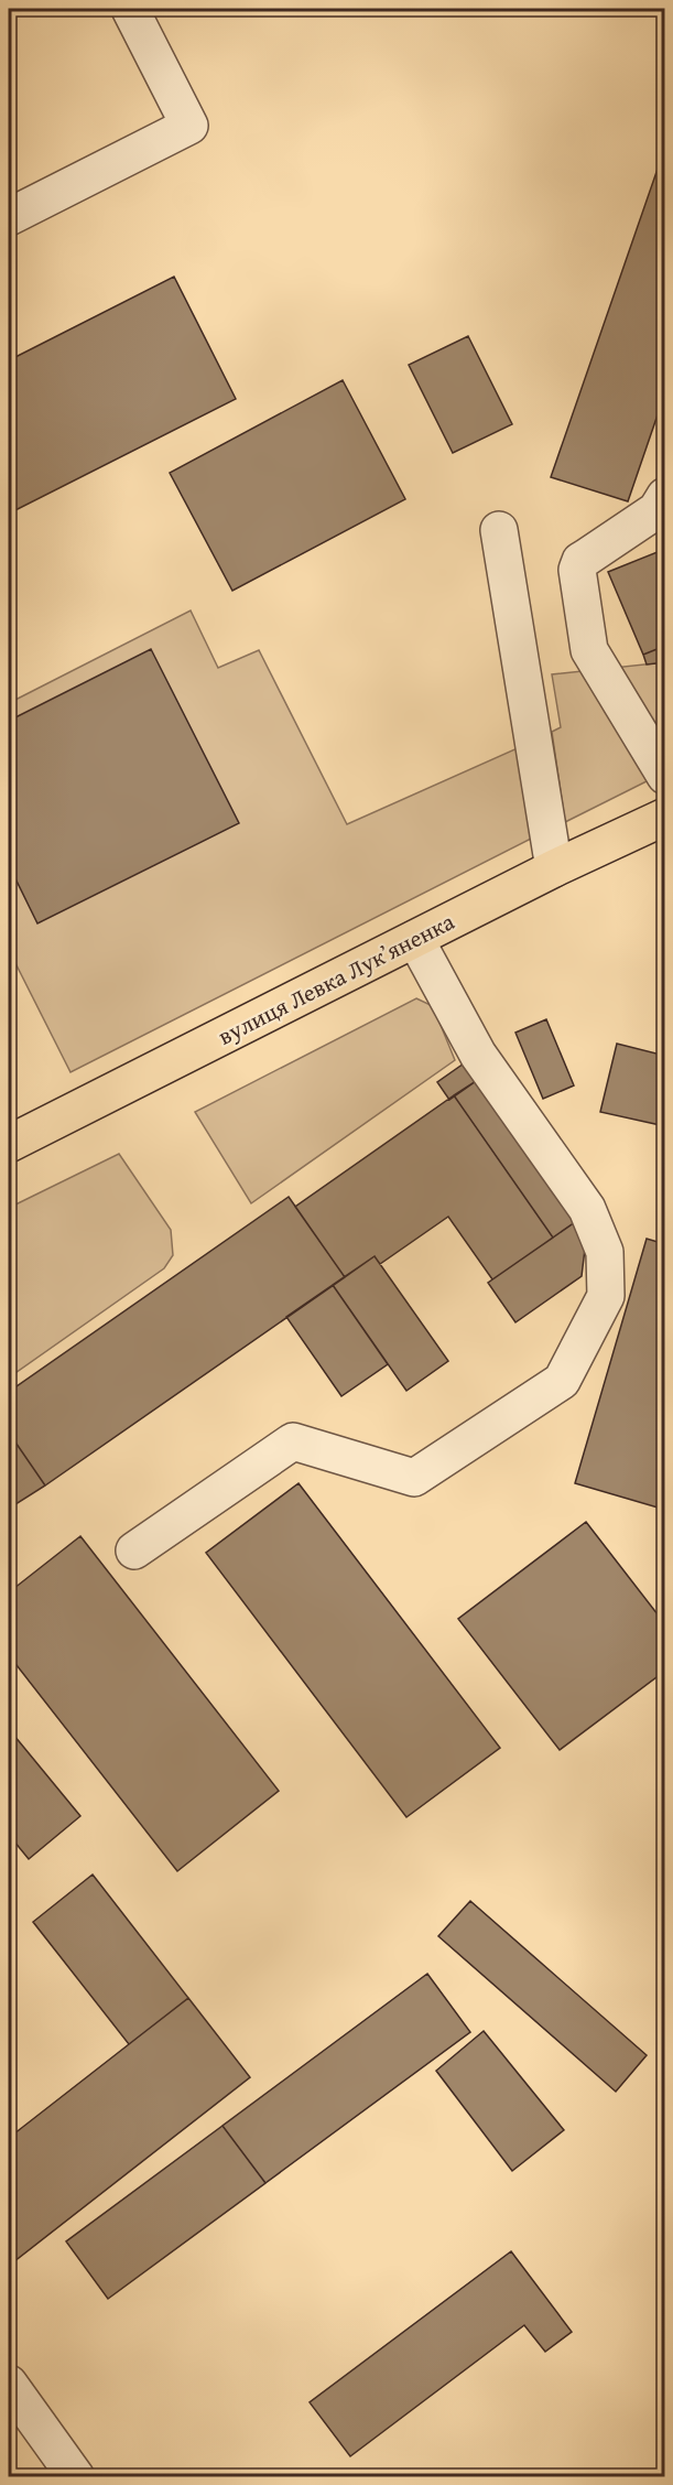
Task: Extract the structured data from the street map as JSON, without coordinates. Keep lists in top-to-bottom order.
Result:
{
  "streets": {
    "main road": ["вулиця Левка Лукʼяненка"]
  }
}
